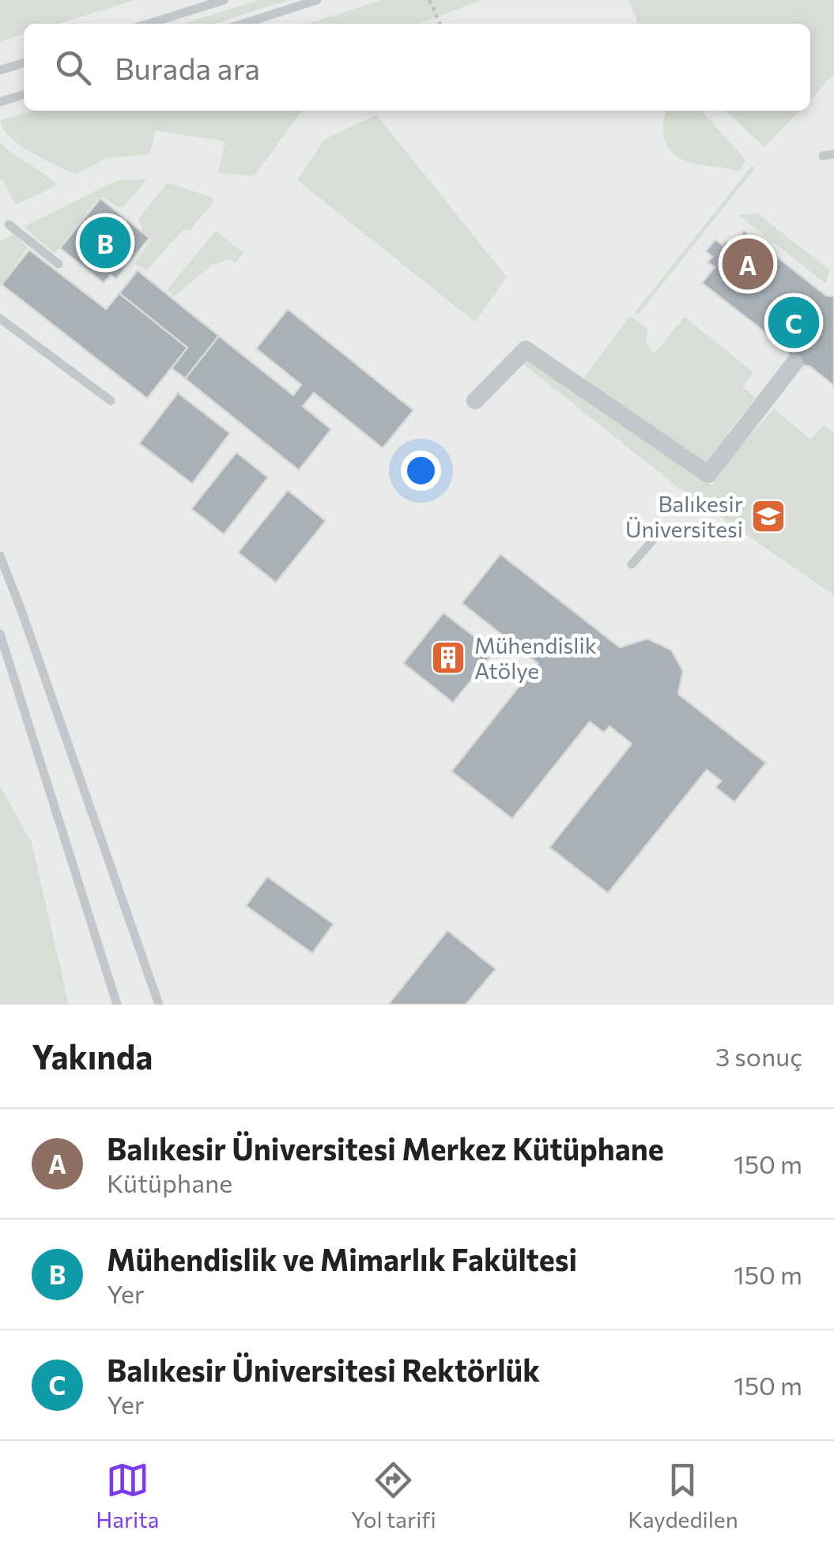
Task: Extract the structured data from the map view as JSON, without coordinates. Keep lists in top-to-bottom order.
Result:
{
  "places": {
    "school or university": ["Balıkesir Üniversitesi"],
    "building": ["Mühendislik Atölye"]
  },
  "page": {
    "search": "Burada ara",
    "pins": ["B", "A", "C"],
    "heading": ["Yakında", "3 sonuç"],
    "list": [
      {
        "mark": "A",
        "name": "Balıkesir Üniversitesi Merkez Kütüphane",
        "note": "Kütüphane",
        "value": "150 m"
      },
      {
        "mark": "B",
        "name": "Mühendislik ve Mimarlık Fakültesi",
        "note": "Yer",
        "value": "150 m"
      },
      {
        "mark": "C",
        "name": "Balıkesir Üniversitesi Rektörlük",
        "note": "Yer",
        "value": "150 m"
      }
    ],
    "nav": ["Harita", "Yol tarifi", "Kaydedilen"]
  }
}
